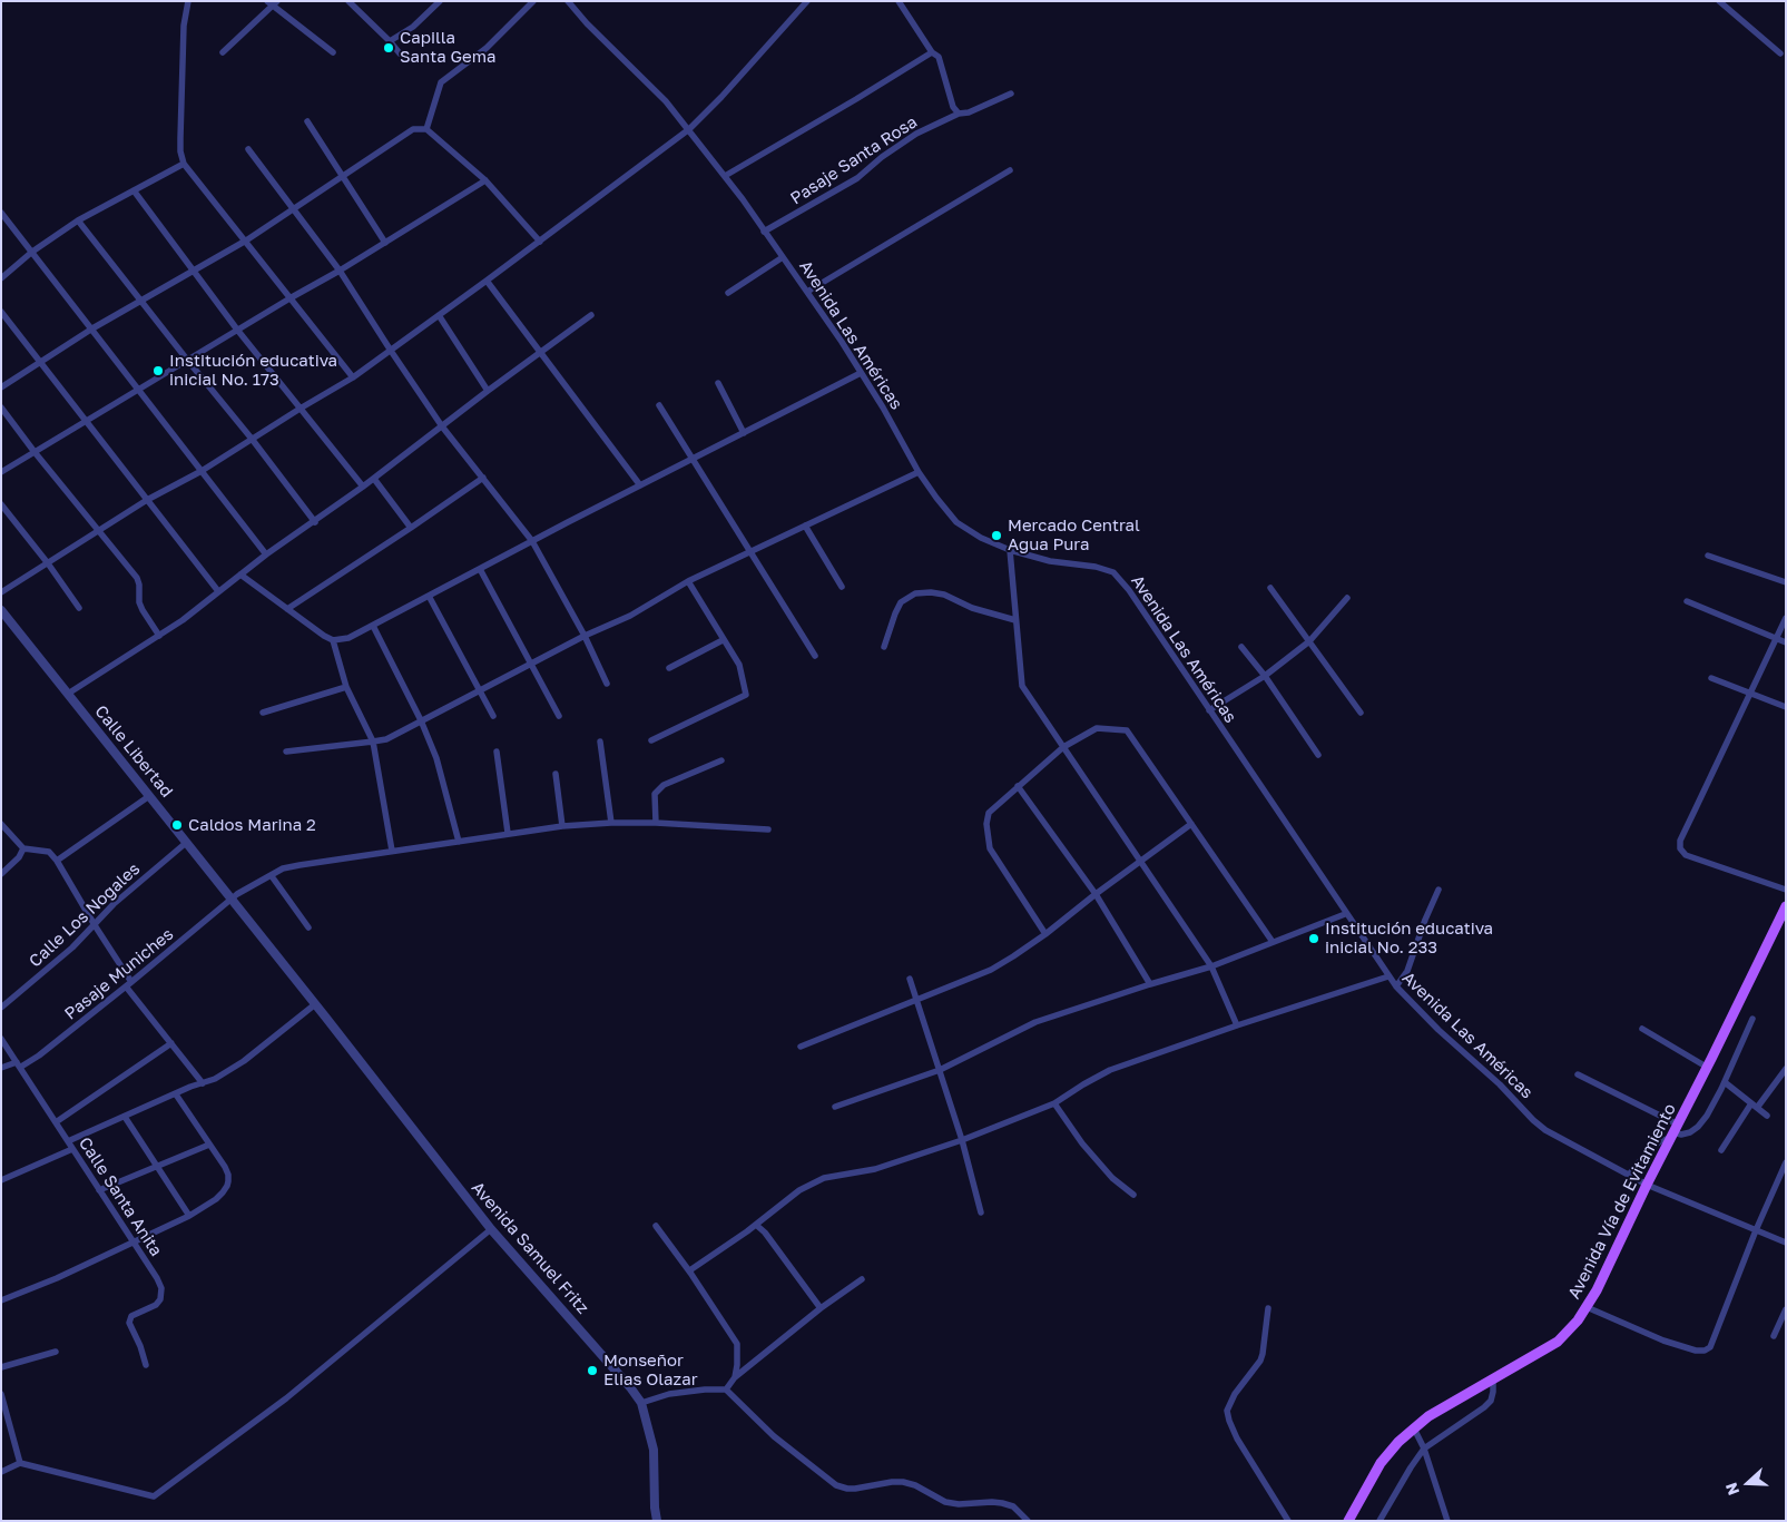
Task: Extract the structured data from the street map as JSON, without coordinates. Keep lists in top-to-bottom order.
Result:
{
  "streets": {
    "main road": ["Avenida Vía de Evitamiento"],
    "street": [
      "Pasaje Santa Rosa",
      "Avenida Las Américas",
      "Calle Libertad",
      "Calle Los Nogales",
      "Pasaje Muniches",
      "Calle Santa Anita",
      "Avenida Samuel Fritz"
    ]
  },
  "crossings": [
    ["Pasaje Santa Rosa", "Avenida Las Américas"],
    ["Avenida Las Américas", "Avenida Vía de Evitamiento"],
    ["Calle Libertad", "Calle Los Nogales"],
    ["Calle Libertad", "Pasaje Muniches"],
    ["Calle Libertad", "Avenida Samuel Fritz"],
    ["Pasaje Muniches", "Calle Santa Anita"]
  ],
  "places": [
    "Capilla Santa Gema",
    "Institución educativa inicial No. 173",
    "Mercado Central Agua Pura",
    "Caldos Marina 2",
    "Institución educativa inicial No. 233",
    "Monseñor Elias Olazar"
  ],
  "north": "left"
}
